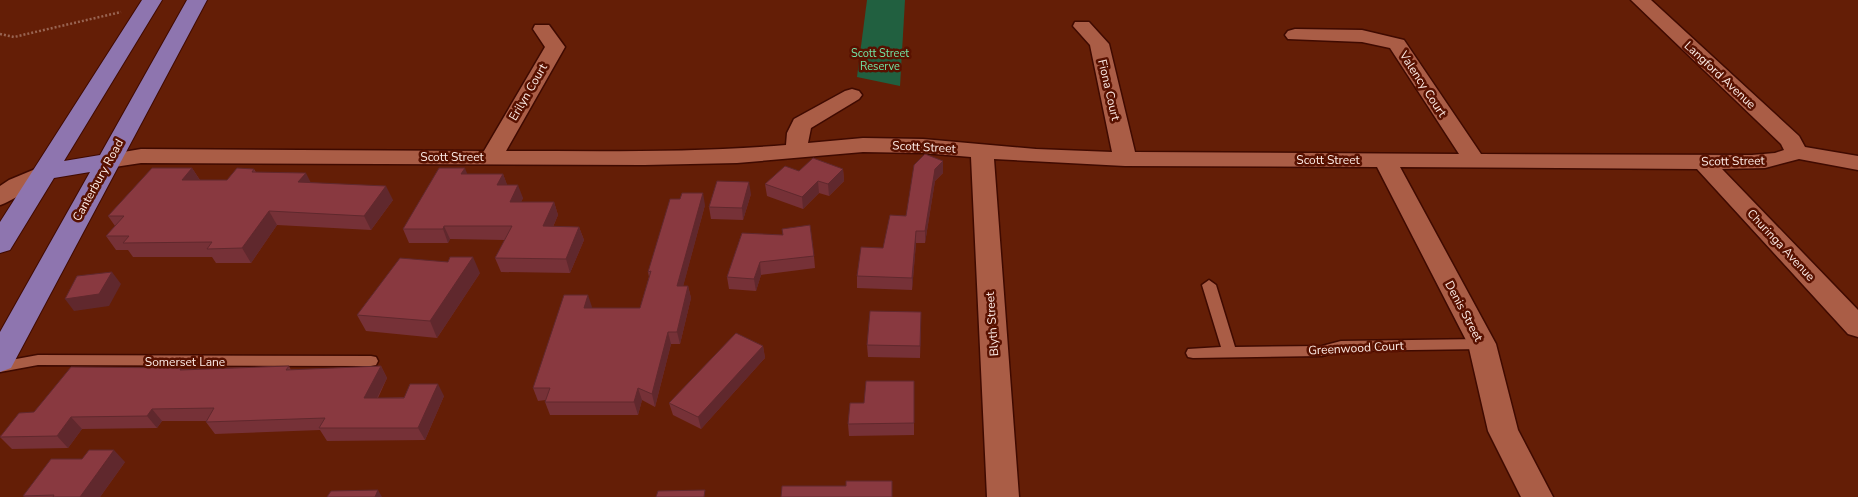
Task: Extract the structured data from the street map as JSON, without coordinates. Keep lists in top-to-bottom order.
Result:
{
  "streets": {
    "main road": ["Canterbury Road"],
    "street": [
      "Langford Avenue",
      "Valency Court",
      "Fiona Court",
      "Erilyn Court",
      "Scott Street",
      "Churinga Avenue",
      "Denis Street",
      "Blyth Street"
    ],
    "lane": ["Greenwood Court", "Somerset Lane"]
  },
  "crossings": [
    ["Langford Avenue", "Scott Street"],
    ["Valency Court", "Scott Street"],
    ["Fiona Court", "Scott Street"],
    ["Erilyn Court", "Scott Street"],
    ["Scott Street", "Canterbury Road"],
    ["Scott Street", "Churinga Avenue"],
    ["Scott Street", "Denis Street"],
    ["Scott Street", "Blyth Street"],
    ["Denis Street", "Greenwood Court"]
  ],
  "parks": ["Scott Street Reserve"]
}
